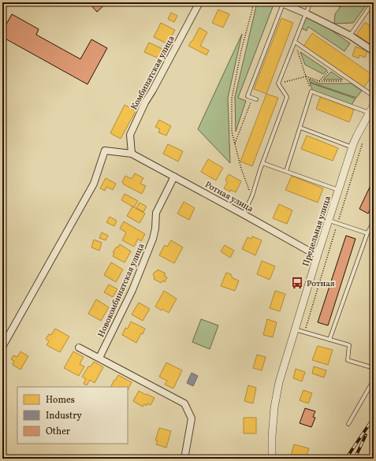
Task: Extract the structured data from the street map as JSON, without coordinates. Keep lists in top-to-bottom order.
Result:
{
  "streets": {
    "street": [
      "Комбинатская улица",
      "Ротная улица",
      "Предельная улица",
      "Новокомбинатская улица"
    ]
  },
  "crossings": [
    ["Комбинатская улица", "Ротная улица"],
    ["Ротная улица", "Предельная улица"],
    ["Ротная улица", "Новокомбинатская улица"]
  ],
  "places": {
    "bus stop": ["Ротная"]
  },
  "legend": ["Homes", "Industry", "Other"]
}
